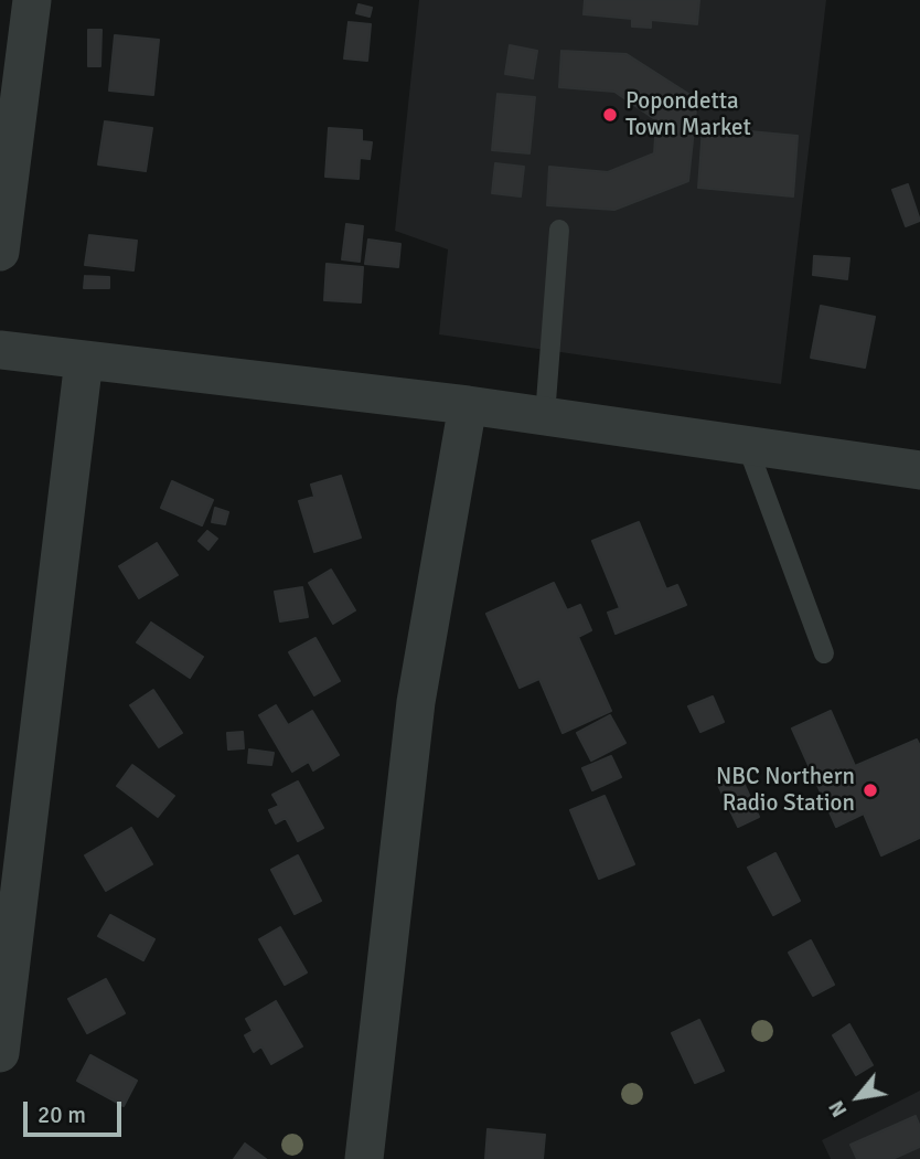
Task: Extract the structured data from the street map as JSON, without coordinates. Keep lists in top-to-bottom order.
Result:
{
  "places": ["Popondetta Town Market", "NBC Northern Radio Station"],
  "scale_bar": "20 m",
  "north": "bottom left"
}
